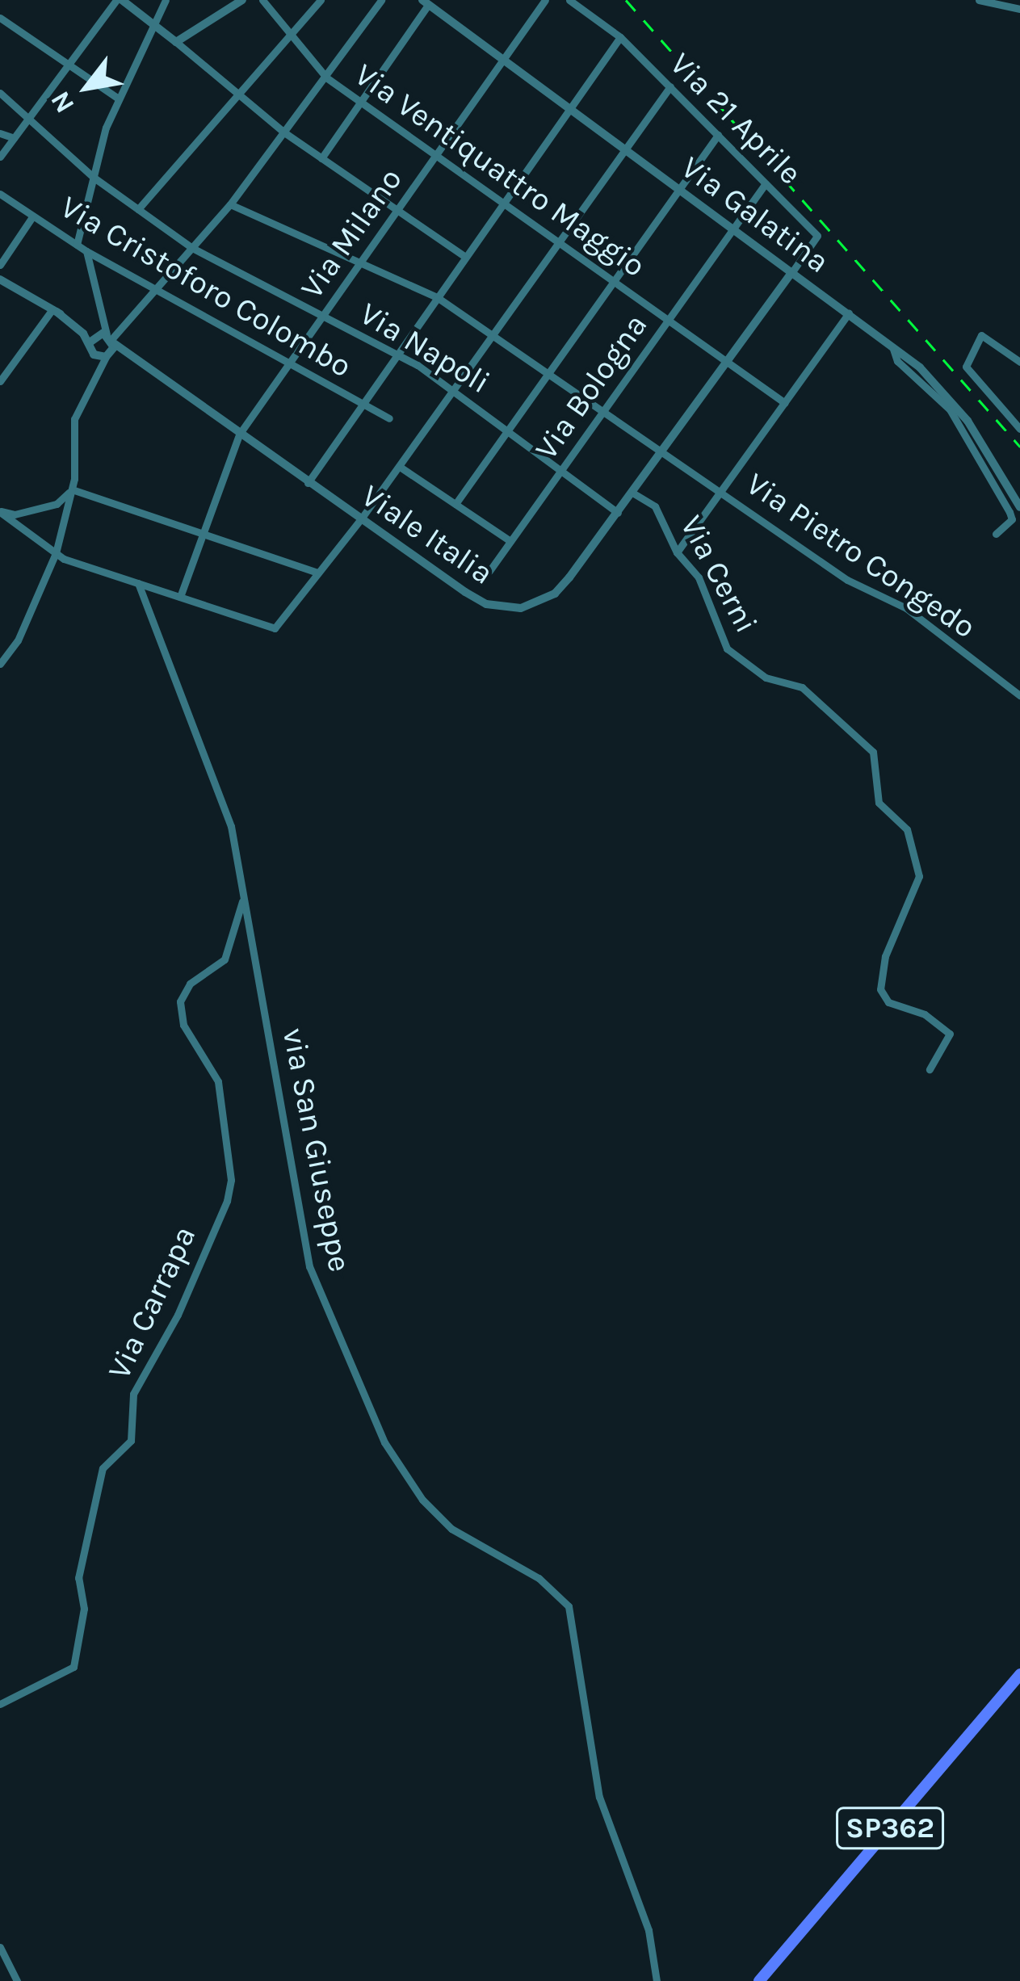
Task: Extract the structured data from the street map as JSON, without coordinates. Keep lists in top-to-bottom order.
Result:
{
  "streets": {
    "main road": ["SP362"],
    "street": [
      "Via 21 Aprile",
      "Via Ventiquattro Maggio",
      "Via Galatina",
      "Via Milano",
      "Via Cristoforo Colombo",
      "Via Napoli",
      "Via Bologna",
      "Viale Italia",
      "Via Pietro Congedo",
      "Via Cerni",
      "via San Giuseppe",
      "Via Carrapa"
    ]
  },
  "crossings": [
    ["Via 21 Aprile", "Via Galatina"],
    ["Via 21 Aprile", "Via Bologna"],
    ["Via 21 Aprile", "Viale Italia"],
    ["Via Ventiquattro Maggio", "Via Milano"],
    ["Via Ventiquattro Maggio", "Via Bologna"],
    ["Via Ventiquattro Maggio", "Viale Italia"],
    ["Via Galatina", "Via Milano"],
    ["Via Galatina", "Via Bologna"],
    ["Via Galatina", "Viale Italia"],
    ["Via Milano", "Via Cristoforo Colombo"],
    ["Via Milano", "Via Napoli"],
    ["Via Milano", "Viale Italia"],
    ["Via Milano", "Via Pietro Congedo"],
    ["Via Napoli", "Via Bologna"],
    ["Via Napoli", "Viale Italia"],
    ["Via Bologna", "Via Pietro Congedo"],
    ["Viale Italia", "Via Pietro Congedo"],
    ["Viale Italia", "Via Cerni"],
    ["via San Giuseppe", "Via Carrapa"]
  ],
  "north": "bottom left"
}
